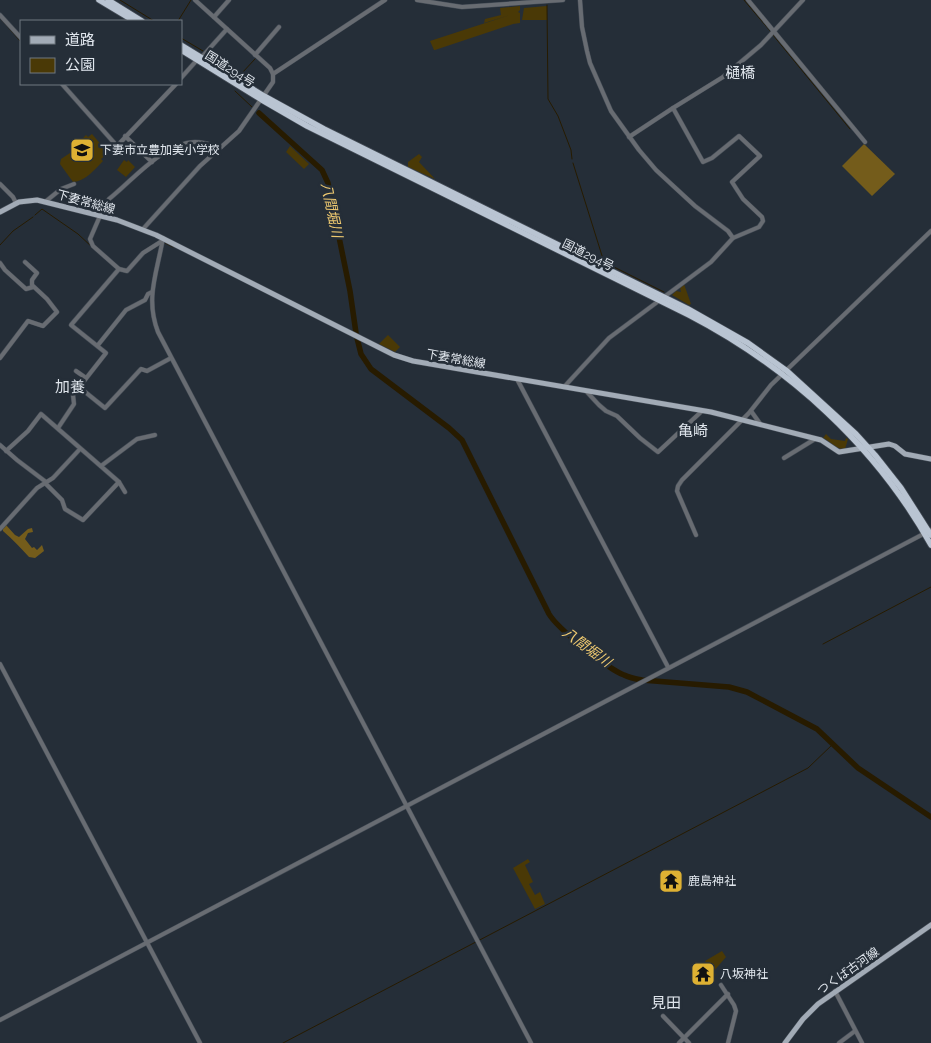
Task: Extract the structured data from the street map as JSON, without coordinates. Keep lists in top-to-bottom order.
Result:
{
  "streets": {
    "highway": ["国道294号"],
    "main road": ["下妻常総線", "つくば古河線"]
  },
  "crossings": [
    ["国道294号", "下妻常総線"]
  ],
  "districts": [
    "樋橋",
    "加養",
    "亀崎",
    "見田"
  ],
  "water": ["八間堀川"],
  "places": {
    "school or university": ["下妻市立豊加美小学校"],
    "temple": ["鹿島神社", "八坂神社"]
  },
  "legend": ["道路", "公園"]
}
